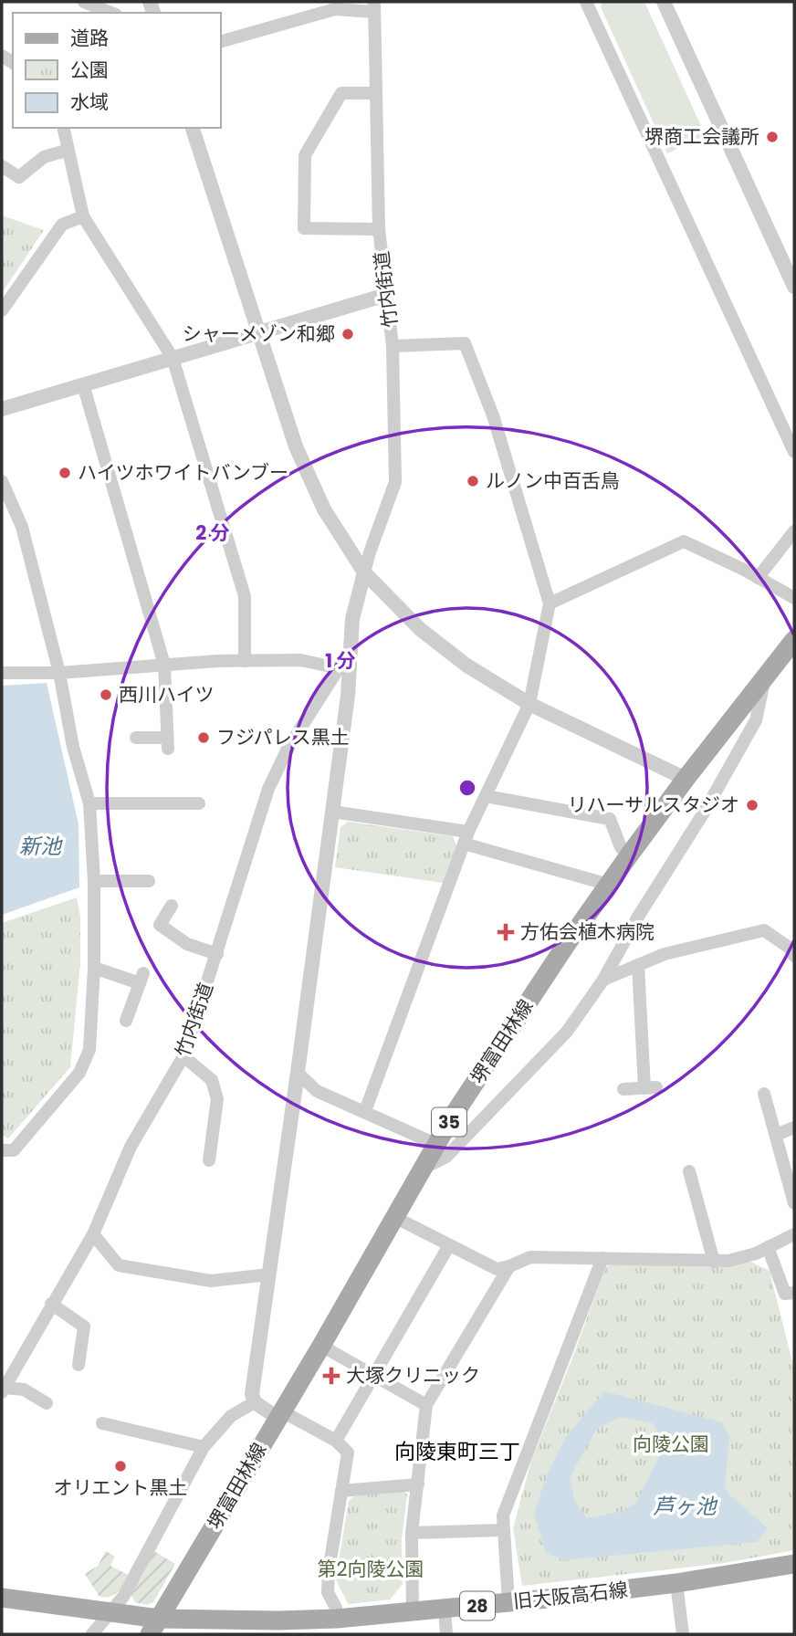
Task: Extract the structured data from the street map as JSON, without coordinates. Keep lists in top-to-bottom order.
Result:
{
  "streets": {
    "main road": [
      "堺富田林線",
      "35",
      "旧大阪高石線",
      "28"
    ],
    "street": ["竹内街道"]
  },
  "crossings": [
    ["堺富田林線", "旧大阪高石線"]
  ],
  "districts": ["向陵東町三丁"],
  "water": ["新池", "芦ヶ池"],
  "parks": ["向陵公園", "第2向陵公園"],
  "places": {
    "other": [
      "堺商工会議所",
      "シャーメゾン和郷",
      "ハイツホワイトバンブー",
      "ルノン中百舌鳥",
      "西川ハイツ",
      "フジパレス黒土",
      "リハーサルスタジオ",
      "オリエント黒土"
    ],
    "health": ["方佑会植木病院", "大塚クリニック"]
  },
  "legend": ["道路", "公園", "水域"],
  "rings": ["2 分", "1 分"]
}
